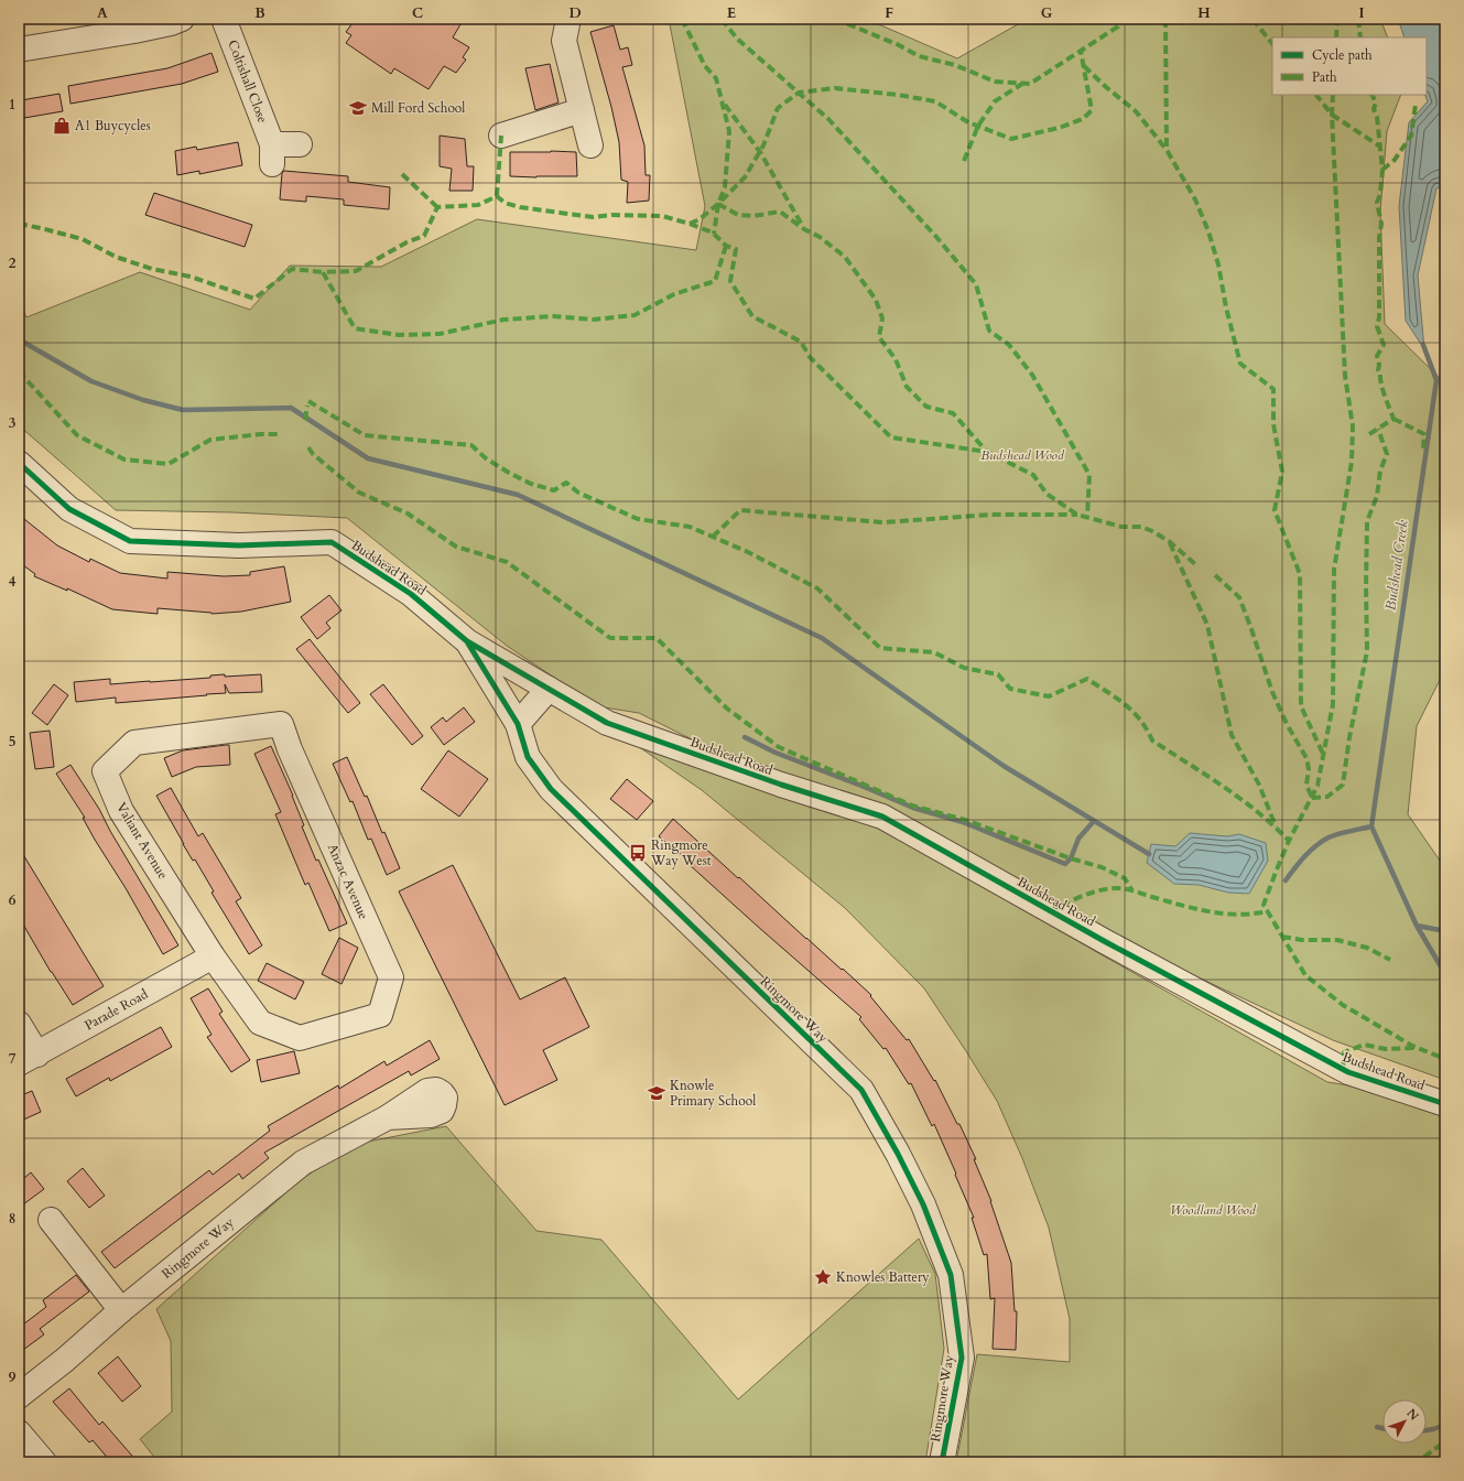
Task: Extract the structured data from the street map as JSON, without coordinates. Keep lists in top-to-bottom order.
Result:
{
  "streets": {
    "street": [
      "Coltishall Close",
      "Budshead Road",
      "Valiant Avenue",
      "Anzac Avenue",
      "Ringmore Way",
      "Parade Road"
    ]
  },
  "crossings": [
    ["Budshead Road", "Ringmore Way"],
    ["Valiant Avenue", "Anzac Avenue"],
    ["Valiant Avenue", "Parade Road"],
    ["Anzac Avenue", "Parade Road"]
  ],
  "water": ["Budshead Creek"],
  "parks": ["Budshead Wood", "Woodland Wood"],
  "places": {
    "school or university": ["Mill Ford School", "Knowle Primary School"],
    "shop": ["A1 Buycycles"],
    "bus stop": ["Ringmore Way West"],
    "place": ["Knowles Battery"]
  },
  "legend": ["Cycle path", "Path"],
  "north": "top right",
  "grid": {
    "columns": [
      "A",
      "B",
      "C",
      "D",
      "E",
      "F",
      "G",
      "H",
      "I"
    ],
    "rows": [
      "1",
      "2",
      "3",
      "4",
      "5",
      "6",
      "7",
      "8",
      "9"
    ]
  }
}
